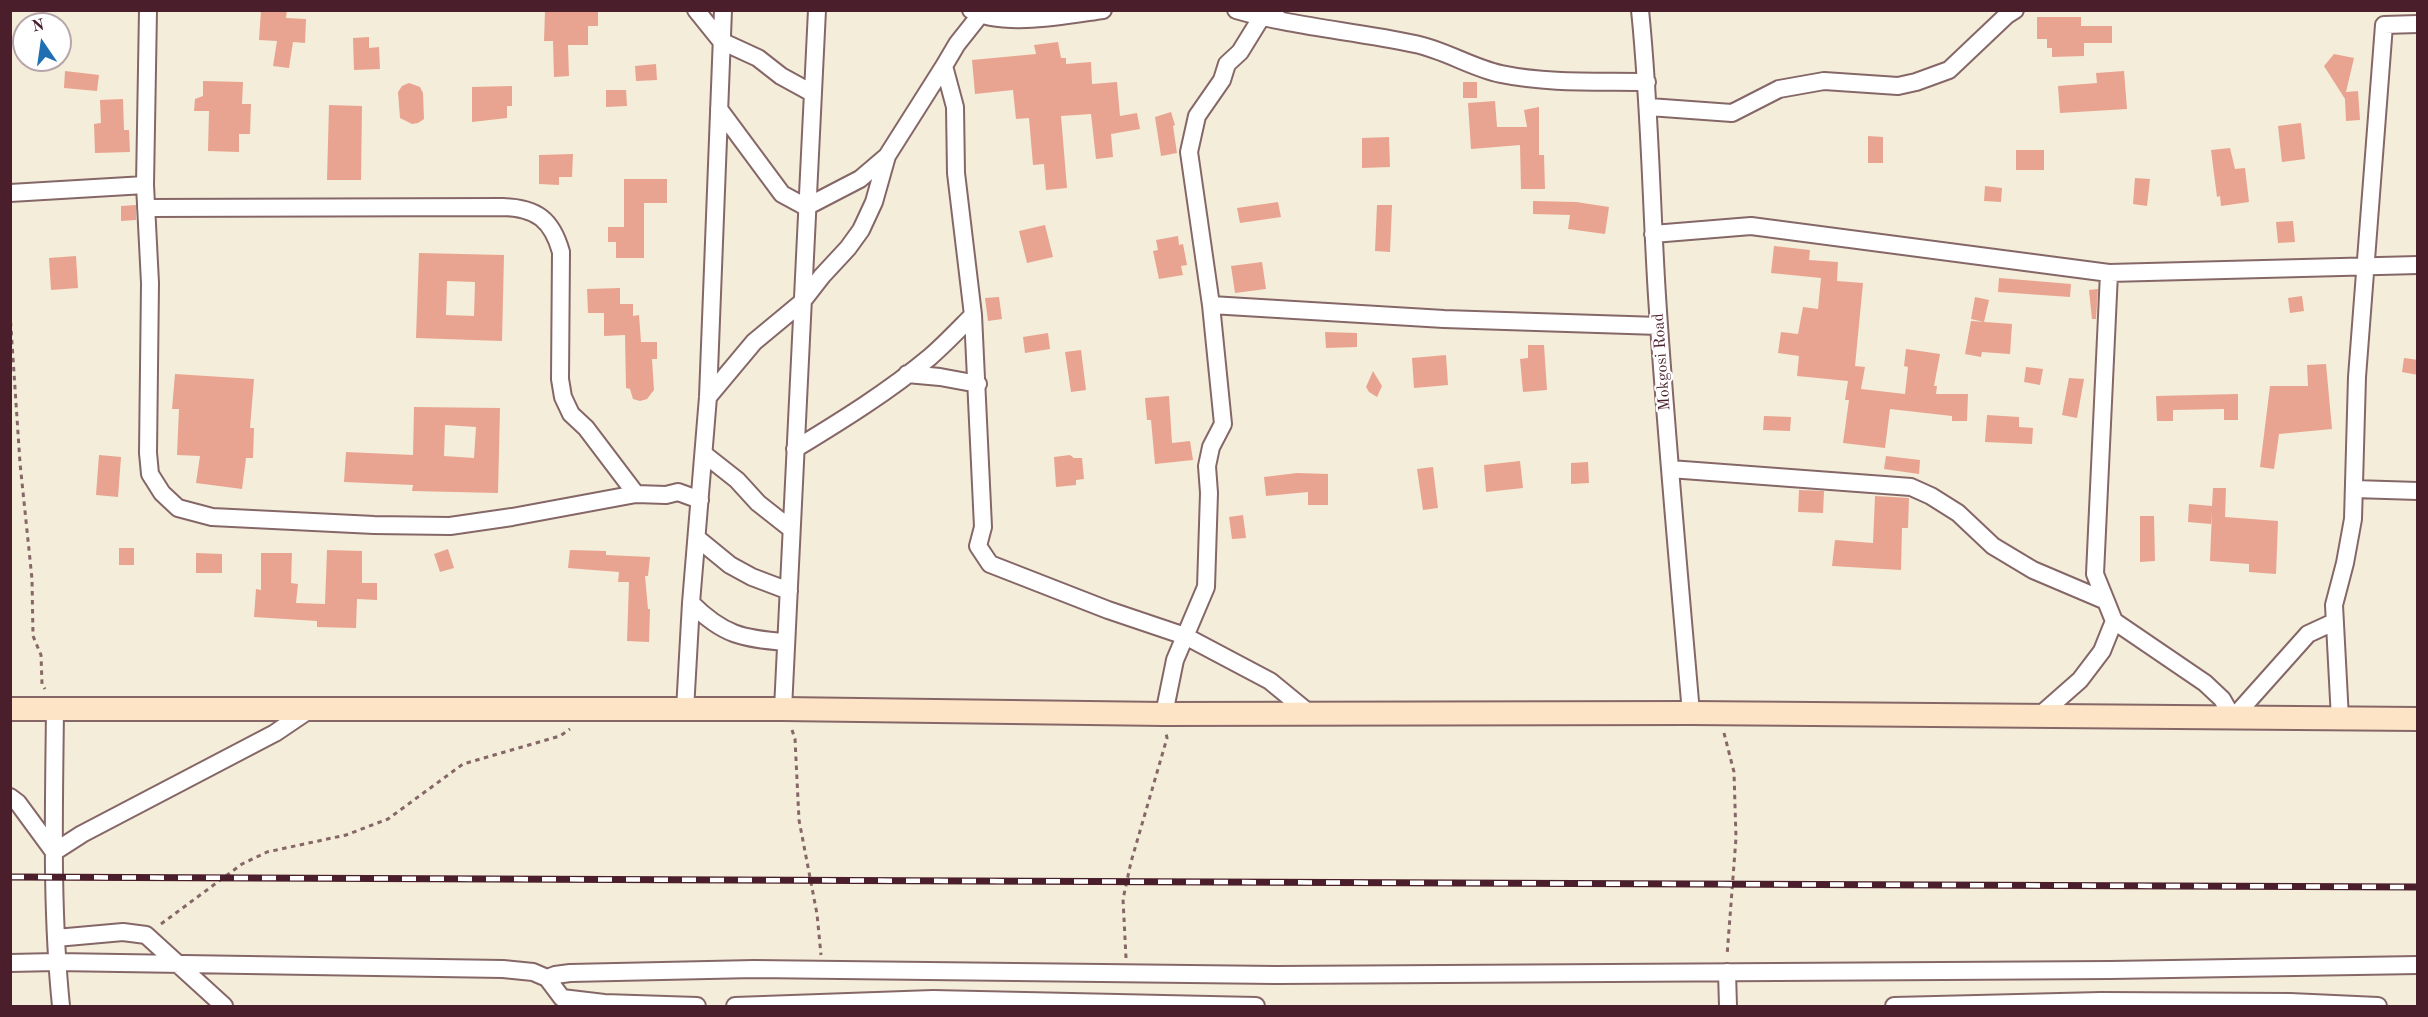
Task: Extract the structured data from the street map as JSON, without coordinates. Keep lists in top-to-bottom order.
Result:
{
  "streets": {
    "street": ["Mokgosi Road"]
  },
  "north": "top"
}
